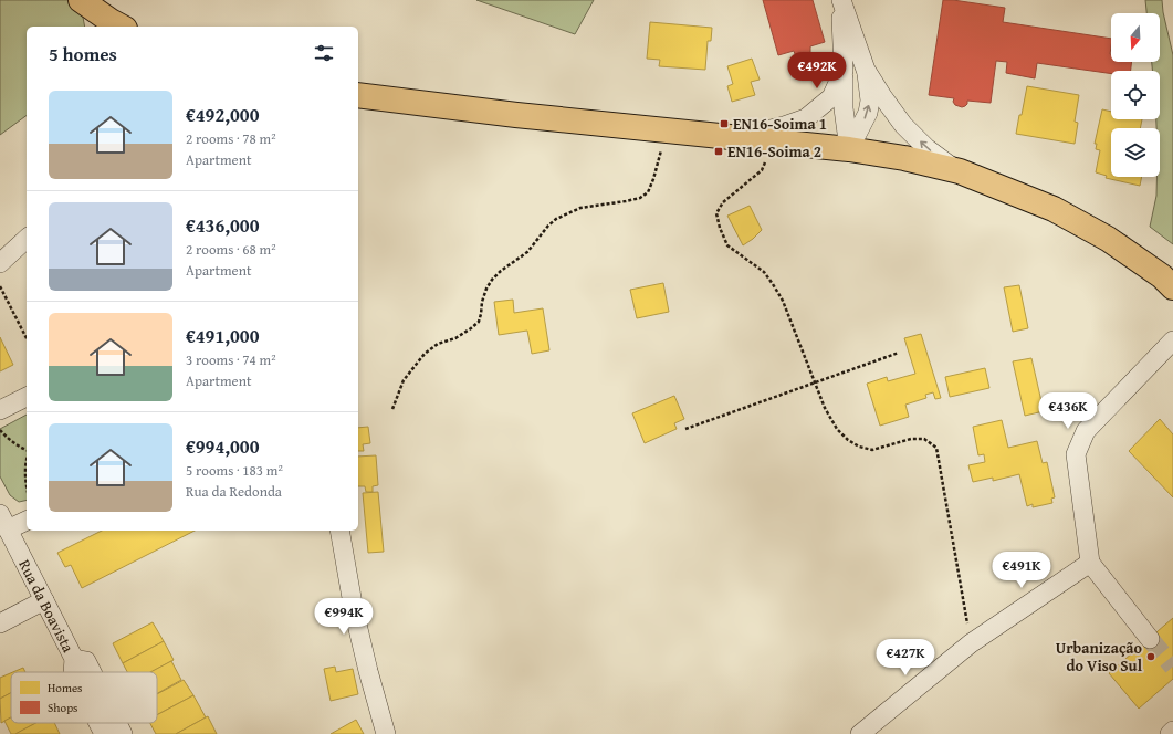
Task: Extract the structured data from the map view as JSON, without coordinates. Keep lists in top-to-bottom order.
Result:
{
  "streets": {
    "street": ["Rua da Boavista"]
  },
  "places": {
    "transit": ["EN16-Soima 1", "EN16-Soima 2"],
    "other": ["Urbanização do Viso Sul"]
  },
  "legend": ["Homes", "Shops"],
  "north": "bottom",
  "page": {
    "heading": "5 homes",
    "price": [
      "€492K",
      "€436K",
      "€491K",
      "€994K",
      "€427K"
    ],
    "list": [
      {
        "name": "€492,000",
        "note": "2 rooms · 78 m² · Apartment"
      },
      {
        "name": "€436,000",
        "note": "2 rooms · 68 m² · Apartment"
      },
      {
        "name": "€491,000",
        "note": "3 rooms · 74 m² · Apartment"
      },
      {
        "name": "€994,000",
        "note": "5 rooms · 183 m² · Rua da Redonda"
      }
    ]
  }
}
